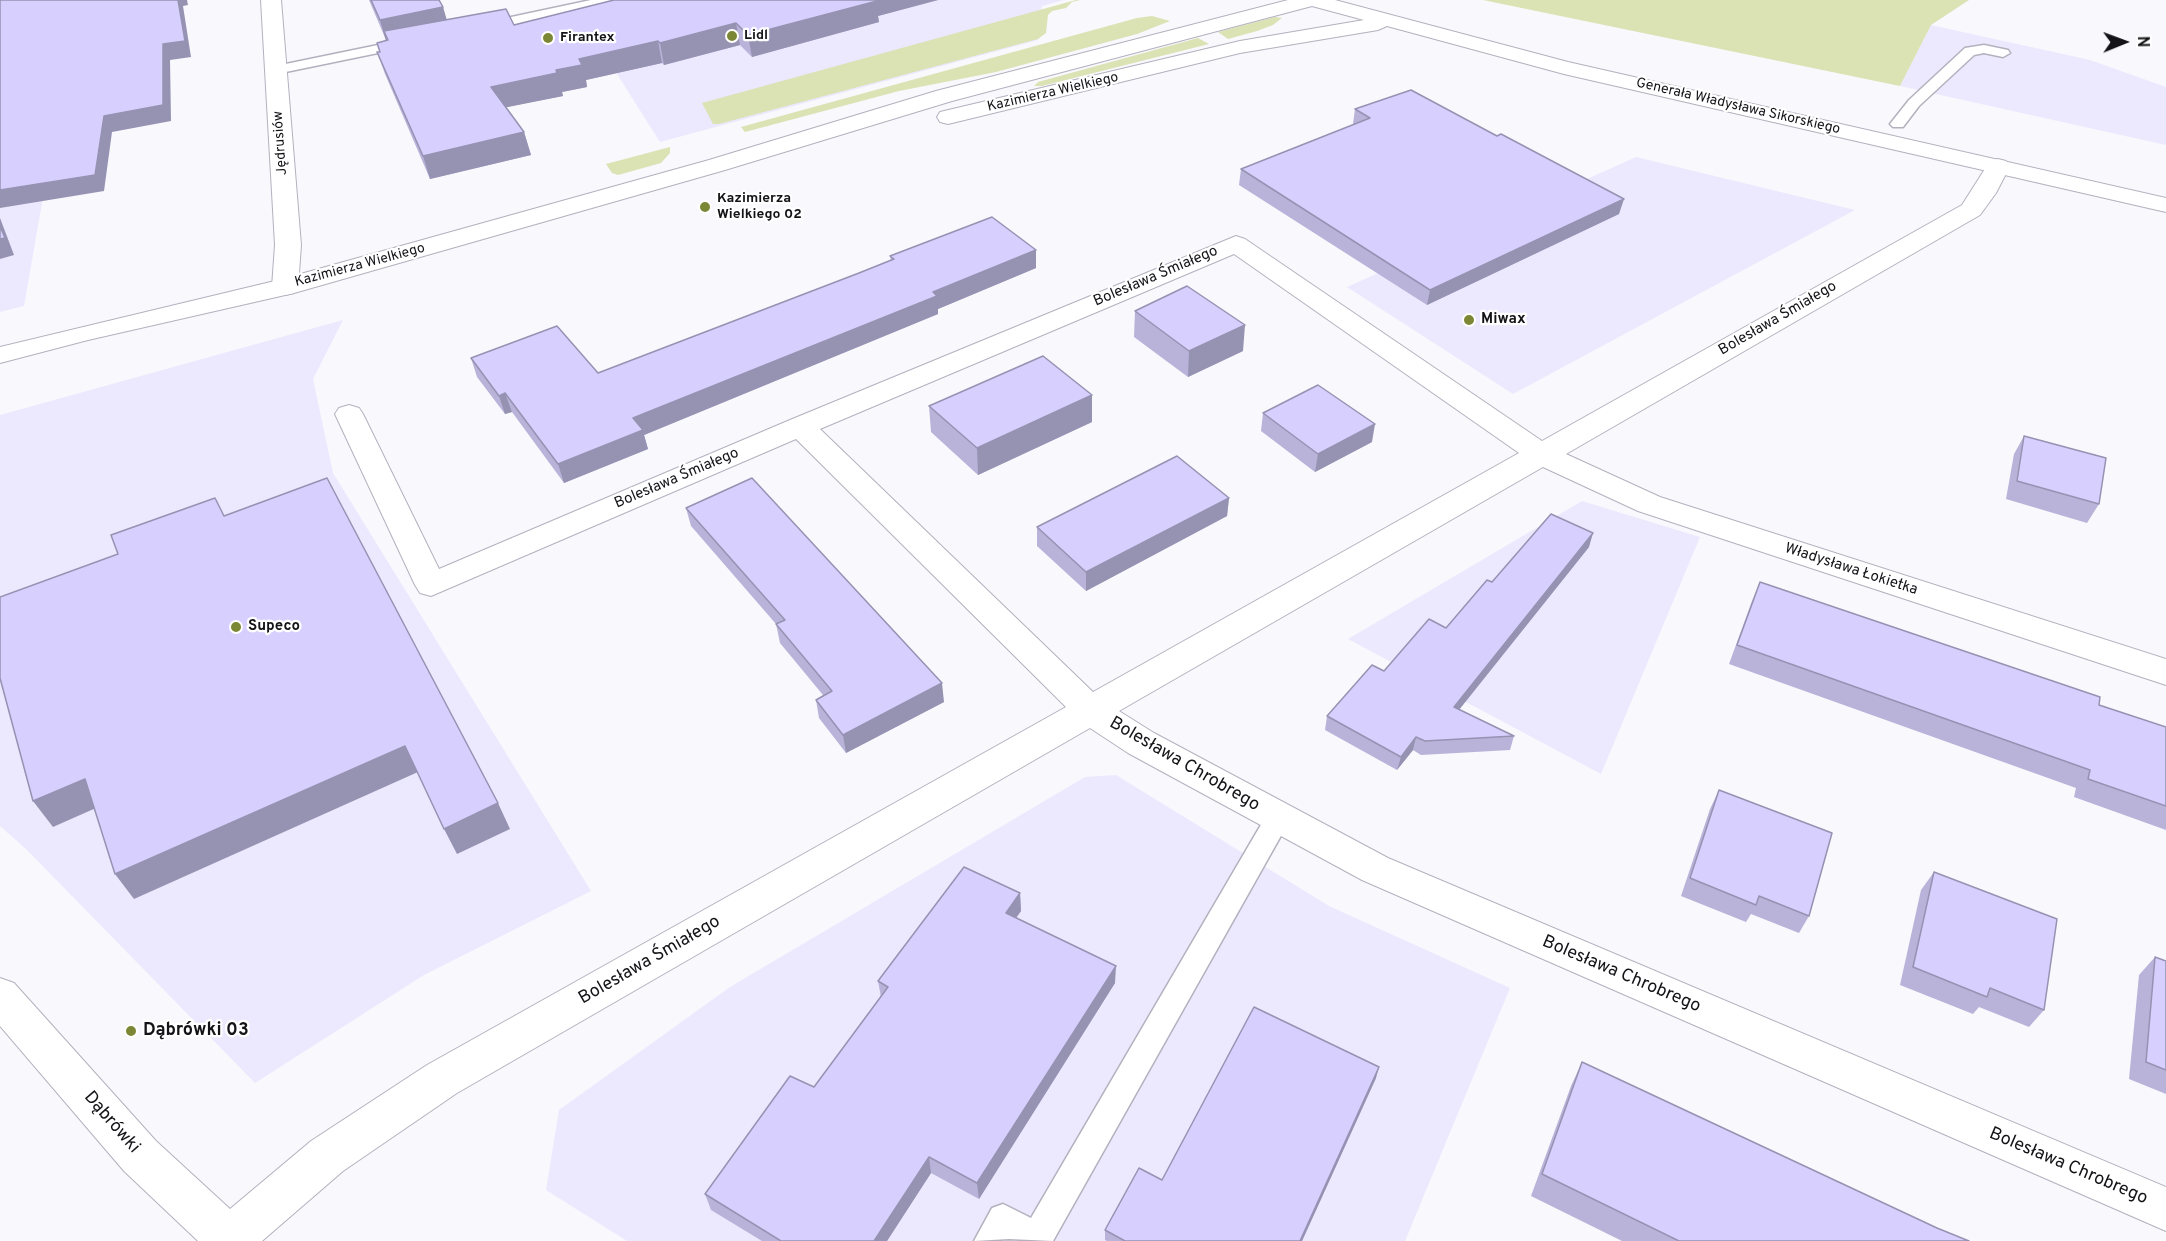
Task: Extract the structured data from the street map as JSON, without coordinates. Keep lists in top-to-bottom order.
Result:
{
  "streets": {
    "street": [
      "Kazimierza Wielkiego",
      "Generała Władysława Sikorskiego",
      "Jędrusiów",
      "Bolesława Śmiałego",
      "Władysława Łokietka",
      "Bolesława Chrobrego",
      "Dąbrówki"
    ]
  },
  "crossings": [
    ["Kazimierza Wielkiego", "Generała Władysława Sikorskiego"],
    ["Kazimierza Wielkiego", "Jędrusiów"],
    ["Generała Władysława Sikorskiego", "Bolesława Śmiałego"],
    ["Bolesława Śmiałego", "Władysława Łokietka"],
    ["Bolesława Śmiałego", "Bolesława Chrobrego"],
    ["Bolesława Śmiałego", "Dąbrówki"]
  ],
  "places": [
    "Lidl",
    "Firantex",
    "Kazimierza Wielkiego 02",
    "Miwax",
    "Supeco",
    "Dąbrówki 03"
  ],
  "north": "right"
}
